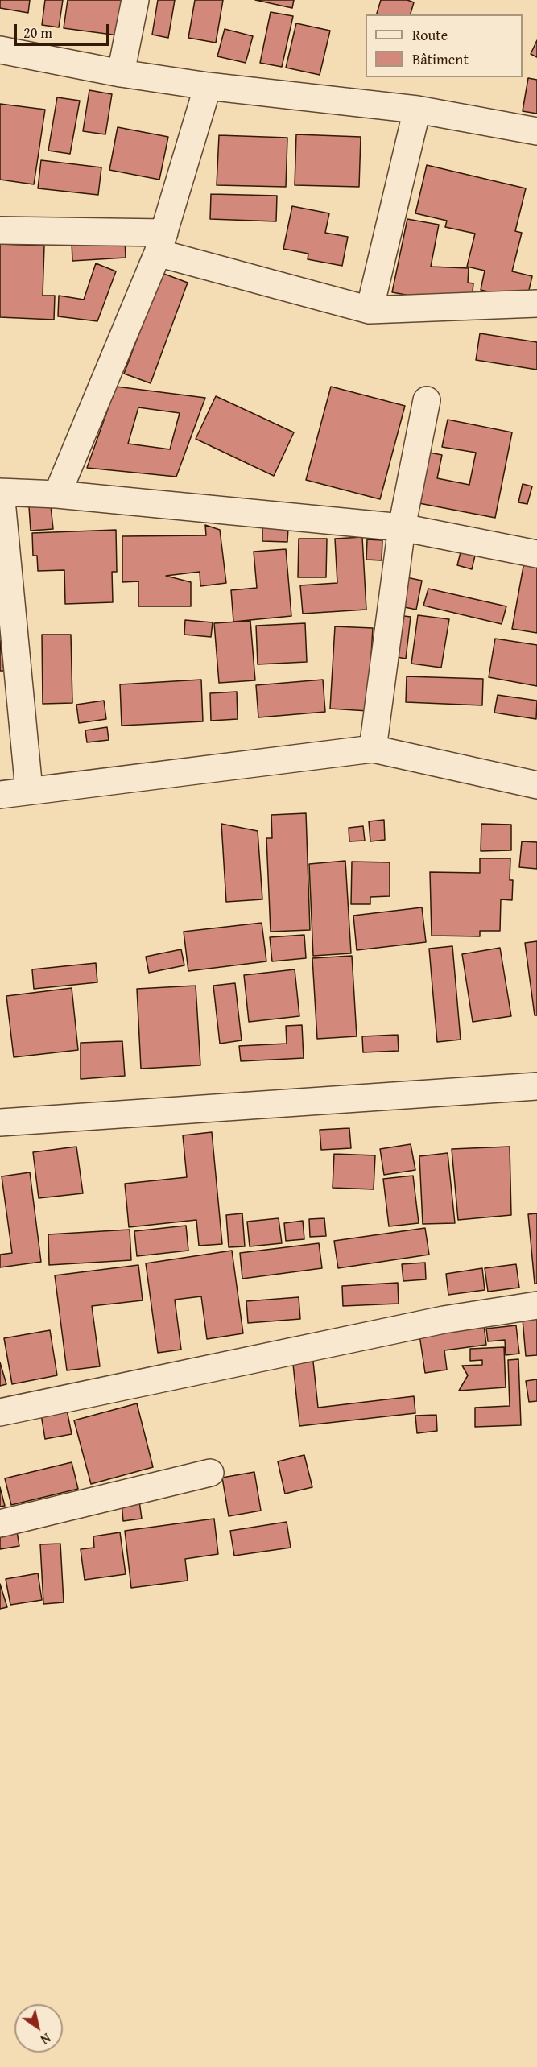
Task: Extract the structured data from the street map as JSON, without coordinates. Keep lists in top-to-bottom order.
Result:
{
  "legend": ["Route", "Bâtiment"],
  "scale_bar": "20 m",
  "north": "bottom right"
}
